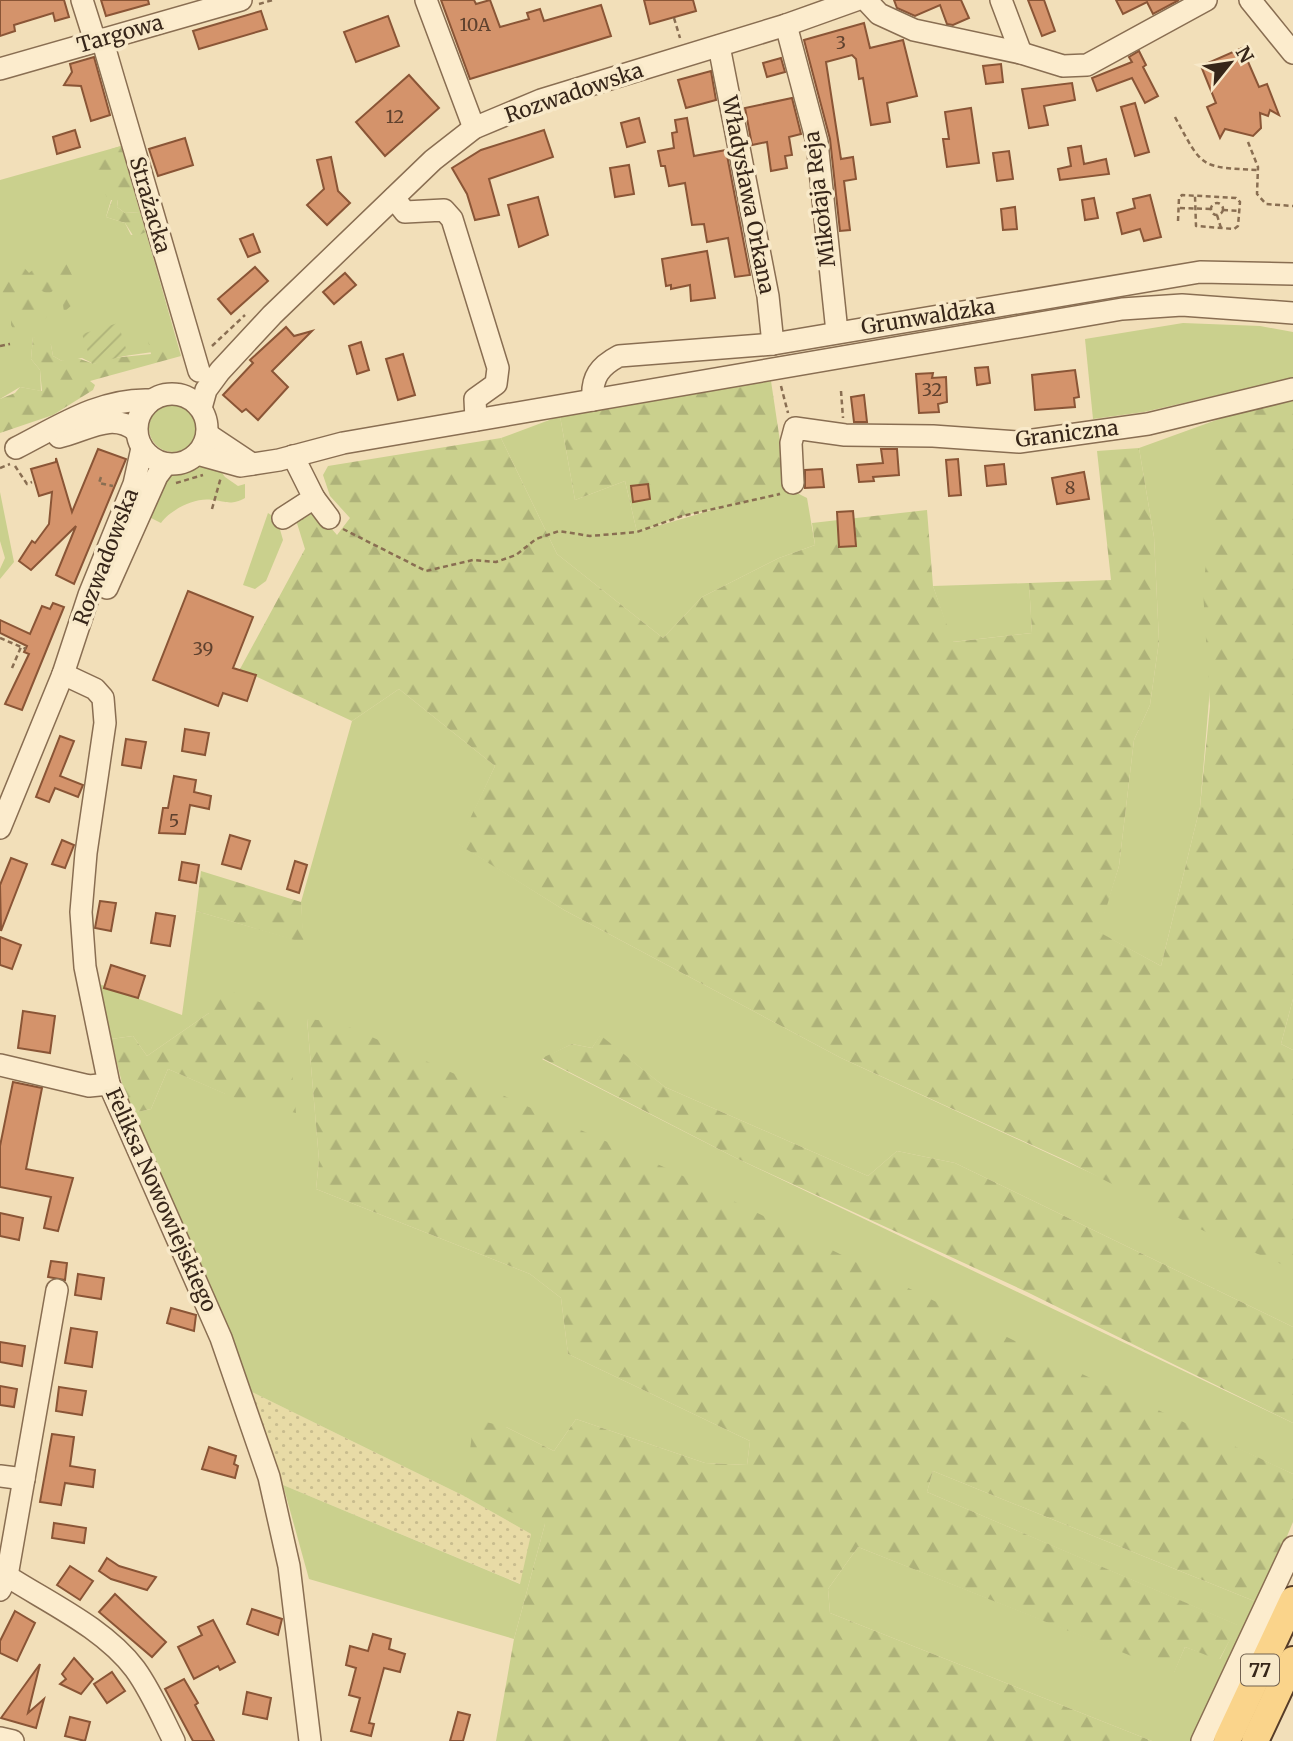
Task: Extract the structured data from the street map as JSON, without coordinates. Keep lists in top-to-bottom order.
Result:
{
  "streets": {
    "main road": ["77"],
    "street": [
      "Targowa",
      "Rozwadowska",
      "Władysława Orkana",
      "Mikołaja Reja",
      "Strażacka",
      "Grunwaldzka",
      "Graniczna",
      "Feliksa Nowowiejskiego"
    ]
  },
  "crossings": [
    ["Targowa", "Strażacka"],
    ["Rozwadowska", "Władysława Orkana"],
    ["Rozwadowska", "Mikołaja Reja"],
    ["Rozwadowska", "Strażacka"],
    ["Rozwadowska", "Feliksa Nowowiejskiego"],
    ["Władysława Orkana", "Grunwaldzka"],
    ["Mikołaja Reja", "Grunwaldzka"]
  ],
  "house_numbers": [
    "10A",
    "3",
    "12",
    "32",
    "8",
    "39",
    "5"
  ],
  "north": "top right"
}
